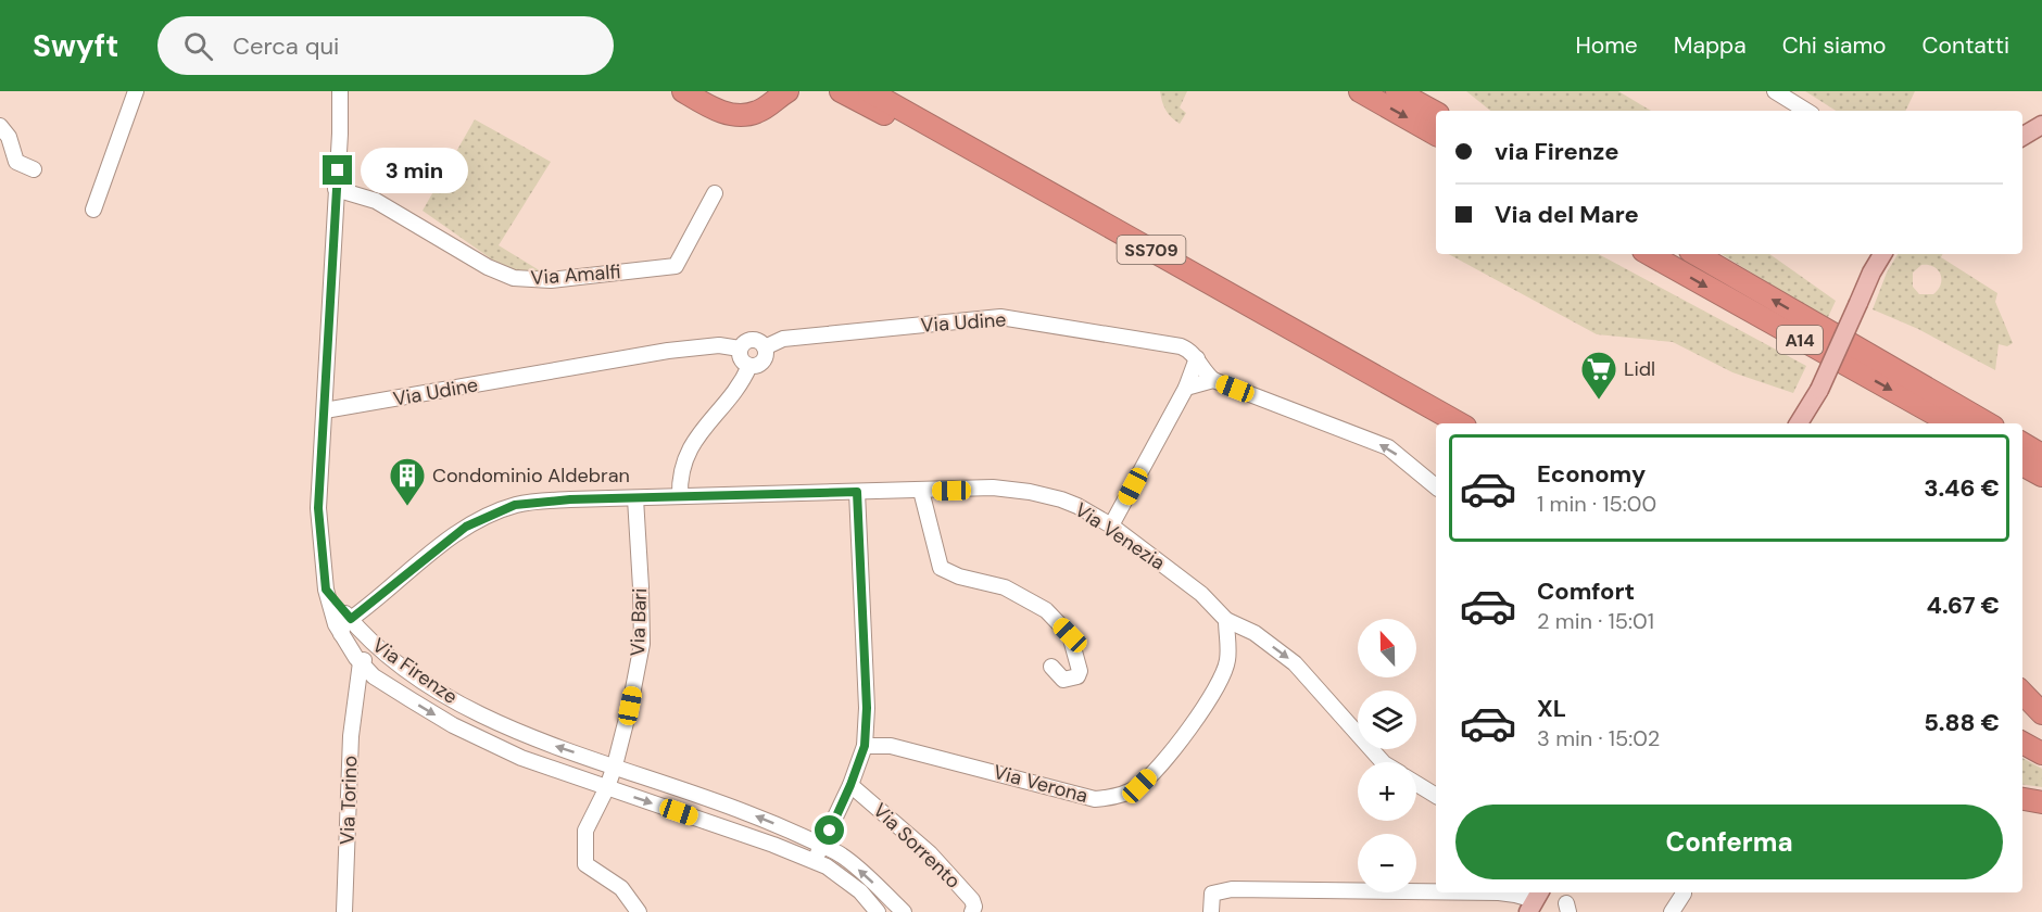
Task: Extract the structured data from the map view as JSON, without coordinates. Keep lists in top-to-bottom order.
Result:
{
  "streets": {
    "highway": ["SS709", "A14"],
    "street": [
      "Via Amalfi",
      "Via Udine",
      "Via Venezia",
      "Via Bari",
      "Via Firenze",
      "Via Verona",
      "Via Torino",
      "Via Sorrento"
    ]
  },
  "crossings": [
    ["Via Venezia", "Via Bari"],
    ["Via Venezia", "Via Firenze"],
    ["Via Venezia", "Via Verona"],
    ["Via Bari", "Via Firenze"],
    ["Via Firenze", "Via Torino"]
  ],
  "places": {
    "supermarket": ["Lidl"],
    "building": ["Condominio Aldebran"]
  },
  "north": "top",
  "page": {
    "header": "Swyft",
    "search": "Cerca qui",
    "nav": [
      "Home",
      "Mappa",
      "Chi siamo",
      "Contatti"
    ],
    "banner": ["via Firenze", "Via del Mare"],
    "bubble": "3 min",
    "list": [
      {
        "name": "Economy",
        "note": "1 min · 15:00",
        "value": "3.46 €"
      },
      {
        "name": "Comfort",
        "note": "2 min · 15:01",
        "value": "4.67 €"
      },
      {
        "name": "XL",
        "note": "3 min · 15:02",
        "value": "5.88 €"
      }
    ],
    "map_buttons": ["+", "−"],
    "buttons": "Conferma"
  }
}
